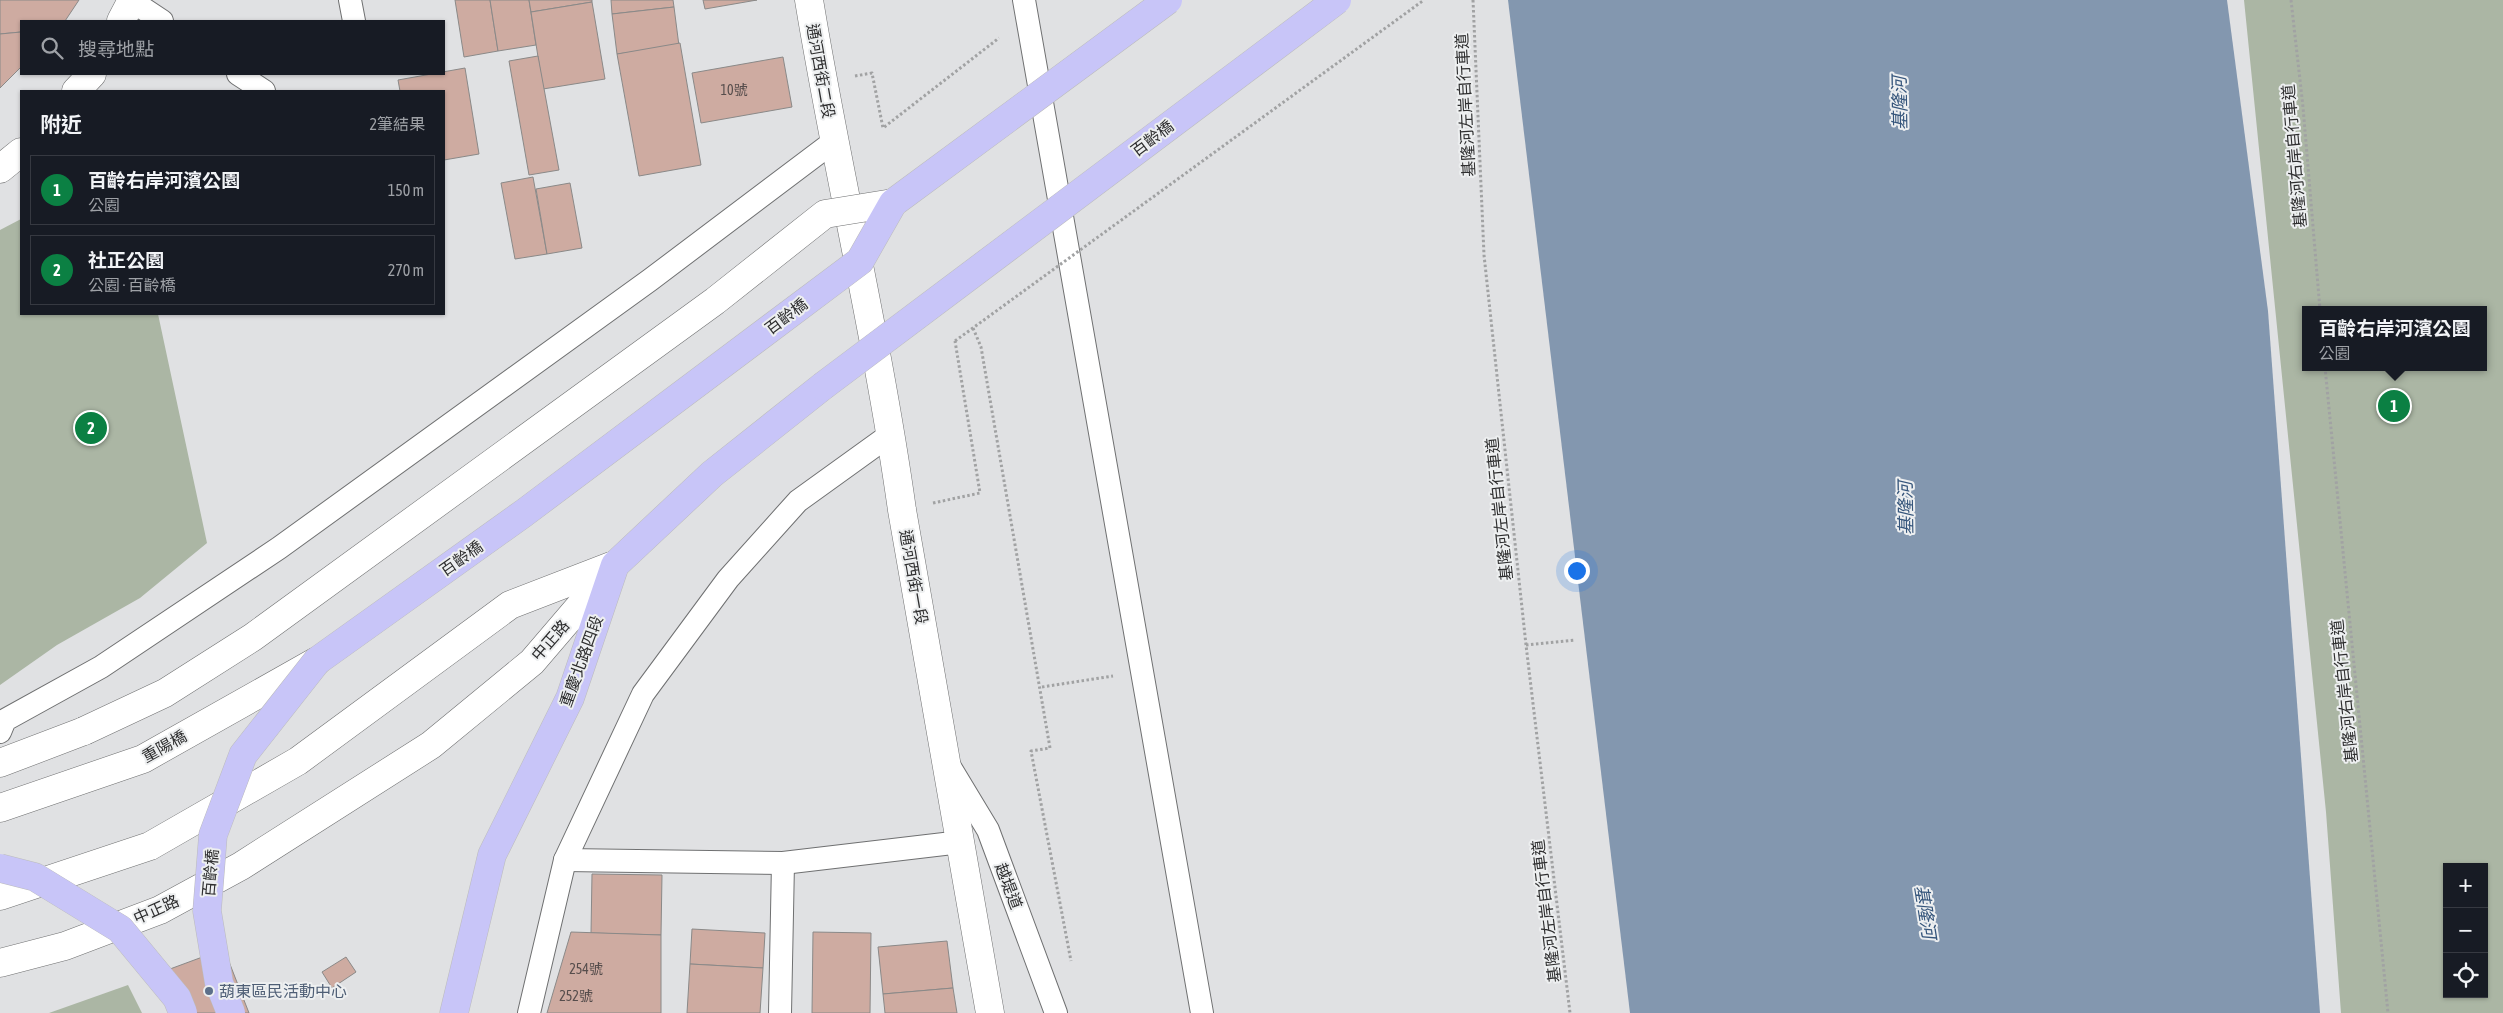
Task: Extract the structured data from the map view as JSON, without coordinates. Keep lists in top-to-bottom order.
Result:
{
  "streets": {
    "main road": ["百齡橋", "重慶北路四段"],
    "street": [
      "通河西街二段",
      "通河西街一段",
      "中正路",
      "重陽橋"
    ],
    "lane": ["越堤道"],
    "path": ["基隆河左岸自行車道", "基隆河右岸自行車道"]
  },
  "crossings": [
    ["通河西街二段", "通河西街一段"],
    ["百齡橋", "重慶北路四段"],
    ["百齡橋", "重陽橋"],
    ["通河西街一段", "越堤道"],
    ["中正路", "重慶北路四段"]
  ],
  "water": ["基隆河"],
  "places": ["葫東區民活動中心"],
  "house_numbers": ["10號", "254號", "252號"],
  "page": {
    "search": "搜尋地點",
    "heading": ["附近", "2筆結果"],
    "list": [
      {
        "mark": "1",
        "name": "百齡右岸河濱公園",
        "note": "公園",
        "value": "150 m"
      },
      {
        "mark": "2",
        "name": "社正公園",
        "note": "公園 · 百齡橋",
        "value": "270 m"
      }
    ],
    "popup": ["百齡右岸河濱公園", "公園"],
    "pins": ["1", "2"],
    "map_buttons": ["+", "−"]
  }
}
